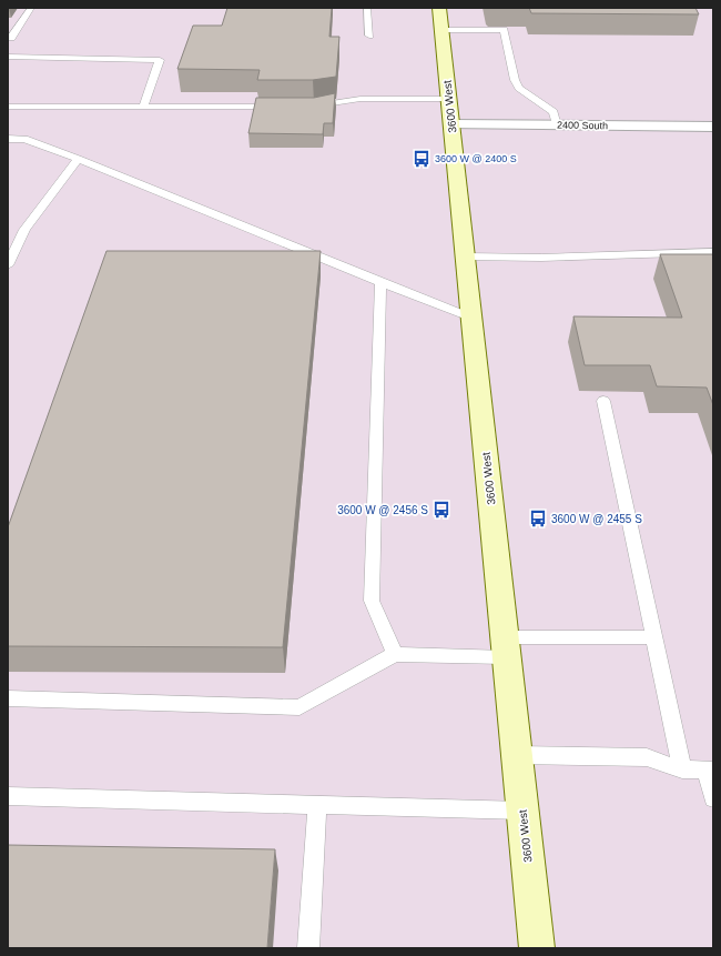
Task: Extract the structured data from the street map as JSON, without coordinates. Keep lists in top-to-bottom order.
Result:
{
  "streets": {
    "street": ["3600 West", "2400 South"]
  },
  "crossings": [
    ["3600 West", "2400 South"]
  ],
  "places": {
    "bus stop": ["3600 W @ 2400 S", "3600 W @ 2456 S", "3600 W @ 2455 S"]
  }
}
